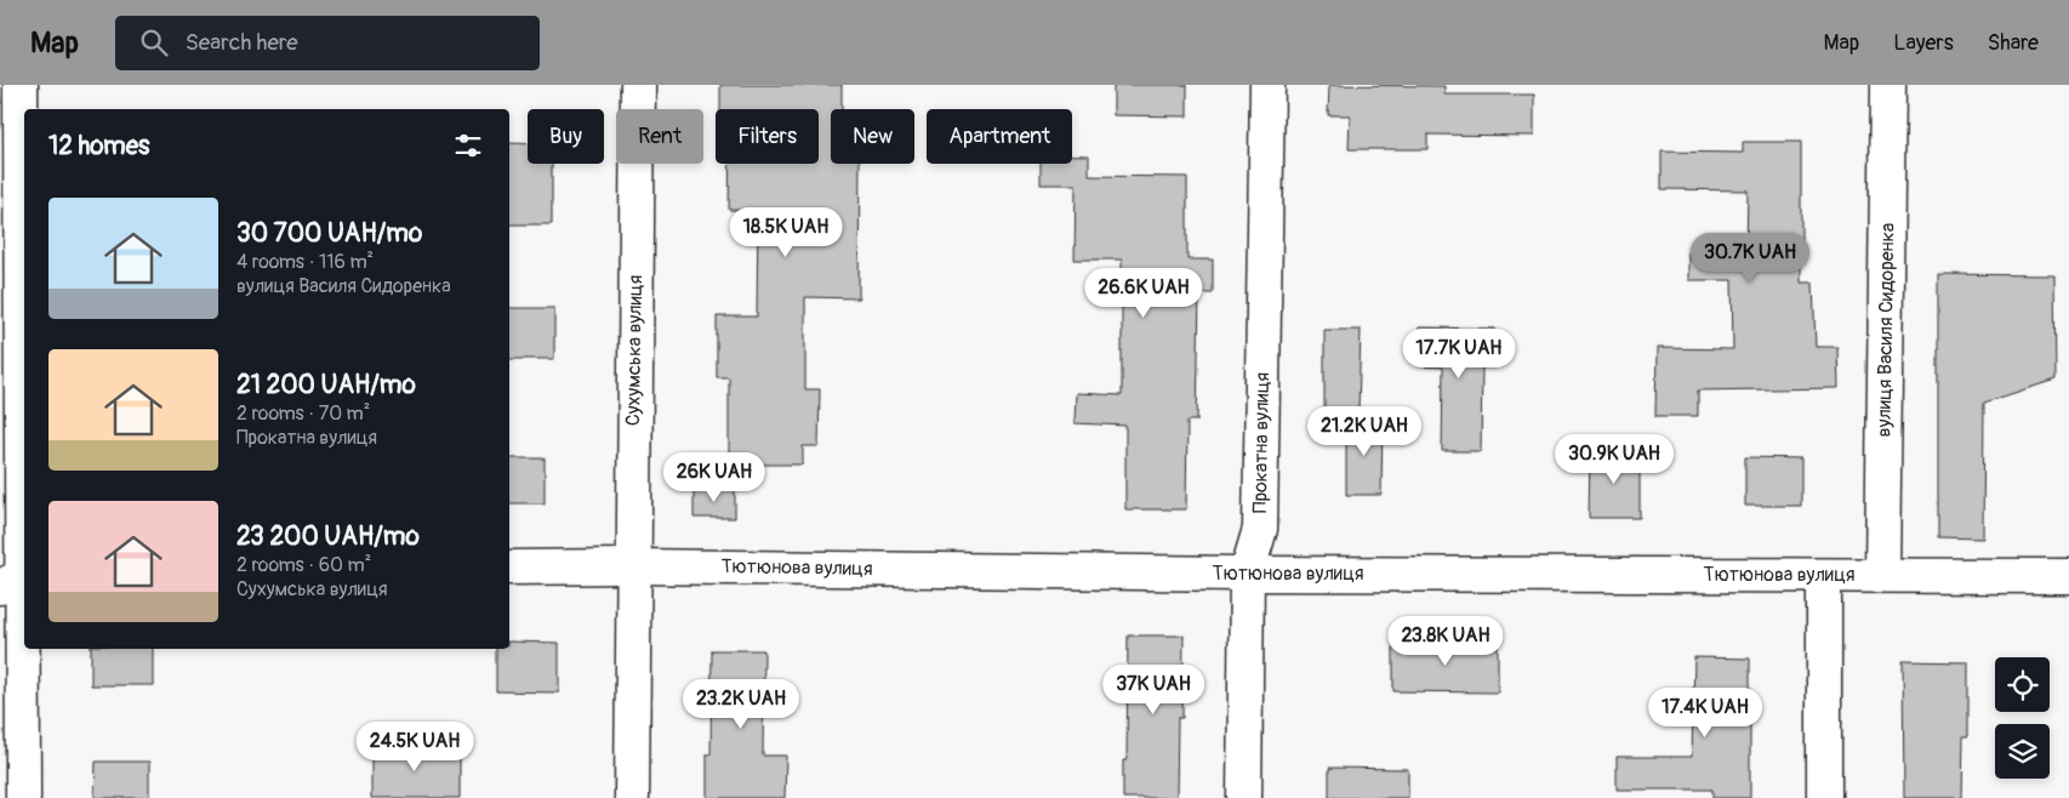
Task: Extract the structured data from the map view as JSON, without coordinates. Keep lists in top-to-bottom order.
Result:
{
  "streets": {
    "street": [
      "вулиця Василя Сидоренка",
      "Сухумська вулиця",
      "Прокатна вулиця",
      "Тютюнова вулиця"
    ]
  },
  "crossings": [
    ["вулиця Василя Сидоренка", "Тютюнова вулиця"],
    ["Сухумська вулиця", "Тютюнова вулиця"],
    ["Прокатна вулиця", "Тютюнова вулиця"]
  ],
  "page": {
    "header": "Map",
    "search": "Search here",
    "nav": ["Map", "Layers", "Share"],
    "chip": [
      "Buy",
      "Rent",
      "Filters",
      "New",
      "Apartment"
    ],
    "heading": "12 homes",
    "list": [
      {
        "name": "30 700 UAH/mo",
        "note": "4 rooms · 116 m² · вулиця Василя Сидоренка"
      },
      {
        "name": "21 200 UAH/mo",
        "note": "2 rooms · 70 m² · Прокатна вулиця"
      },
      {
        "name": "23 200 UAH/mo",
        "note": "2 rooms · 60 m² · Сухумська вулиця"
      }
    ],
    "price": [
      "18.5K UAH",
      "30.7K UAH",
      "26.6K UAH",
      "17.7K UAH",
      "21.2K UAH",
      "30.9K UAH",
      "26K UAH",
      "23.8K UAH",
      "37K UAH",
      "23.2K UAH",
      "17.4K UAH",
      "24.5K UAH"
    ]
  }
}
